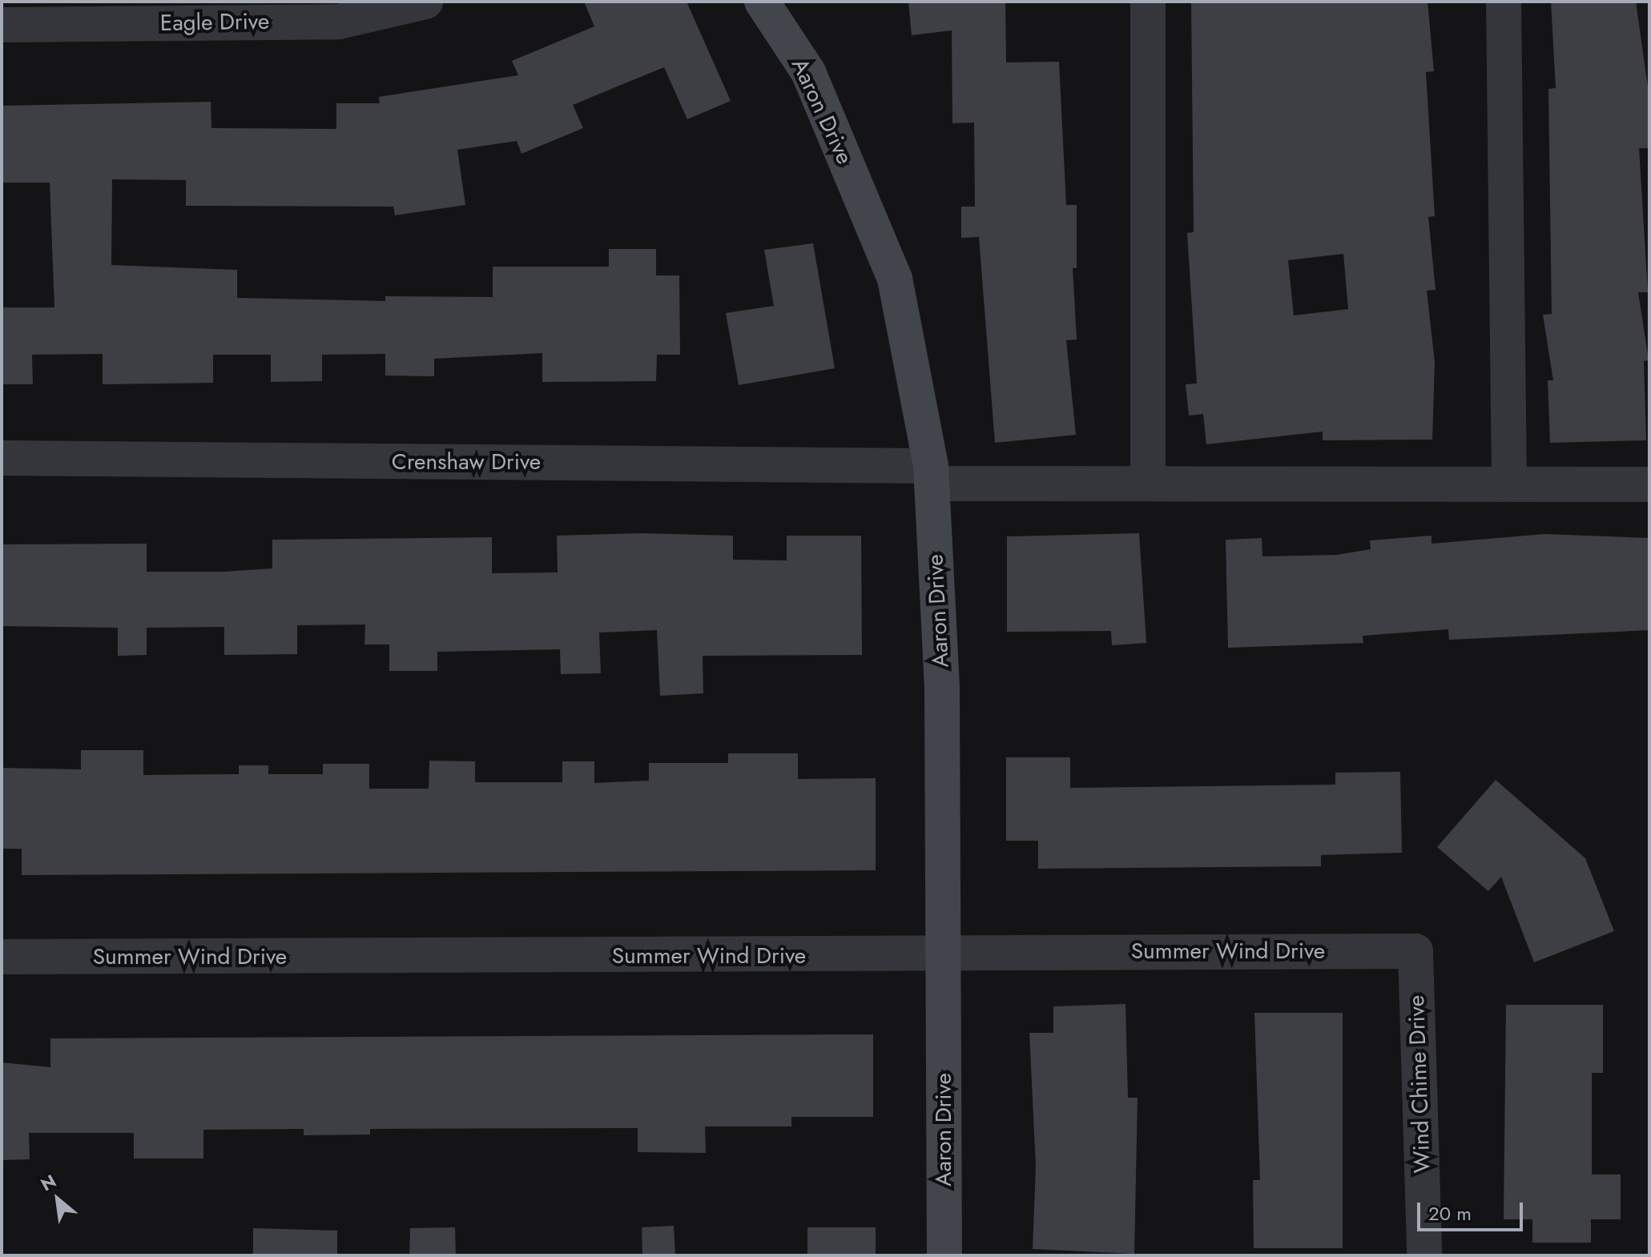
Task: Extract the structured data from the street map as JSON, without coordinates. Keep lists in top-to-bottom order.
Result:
{
  "streets": {
    "street": [
      "Eagle Drive",
      "Aaron Drive",
      "Crenshaw Drive",
      "Summer Wind Drive",
      "Wind Chime Drive"
    ]
  },
  "crossings": [
    ["Aaron Drive", "Crenshaw Drive"],
    ["Aaron Drive", "Summer Wind Drive"],
    ["Summer Wind Drive", "Wind Chime Drive"]
  ],
  "scale_bar": "20 m",
  "north": "top left"
}
